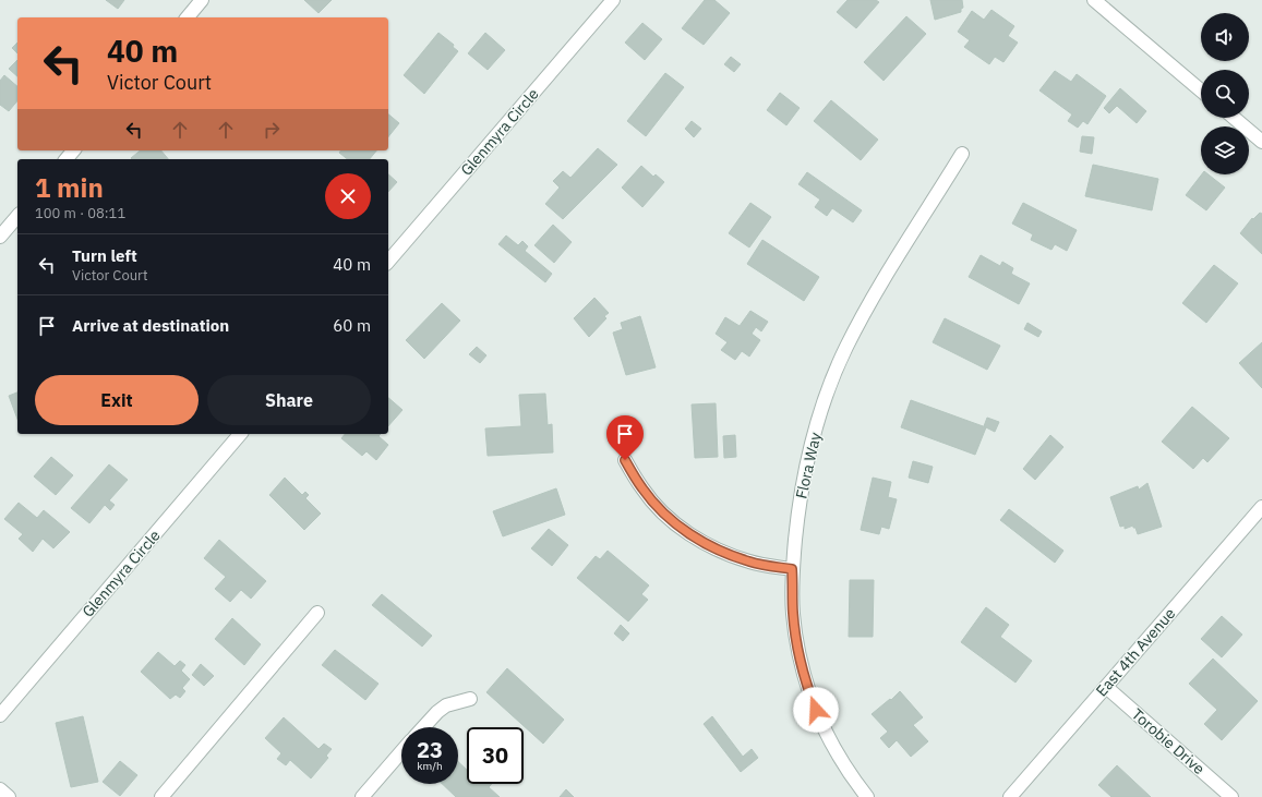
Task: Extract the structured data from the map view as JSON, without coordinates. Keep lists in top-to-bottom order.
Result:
{
  "streets": {
    "street": [
      "Glenmyra Circle",
      "Flora Way",
      "East 4th Avenue",
      "Torobie Drive"
    ]
  },
  "crossings": [
    ["East 4th Avenue", "Torobie Drive"]
  ],
  "page": {
    "turn": ["40 m", "Victor Court"],
    "heading": ["1 min", "100 m · 08:11"],
    "list": [
      {
        "name": "Turn left",
        "note": "Victor Court",
        "value": "40 m"
      },
      {
        "name": "Arrive at destination",
        "value": "60 m"
      }
    ],
    "buttons": ["Exit", "Share"],
    "speed": "23 km/h",
    "limit": "30"
  }
}
